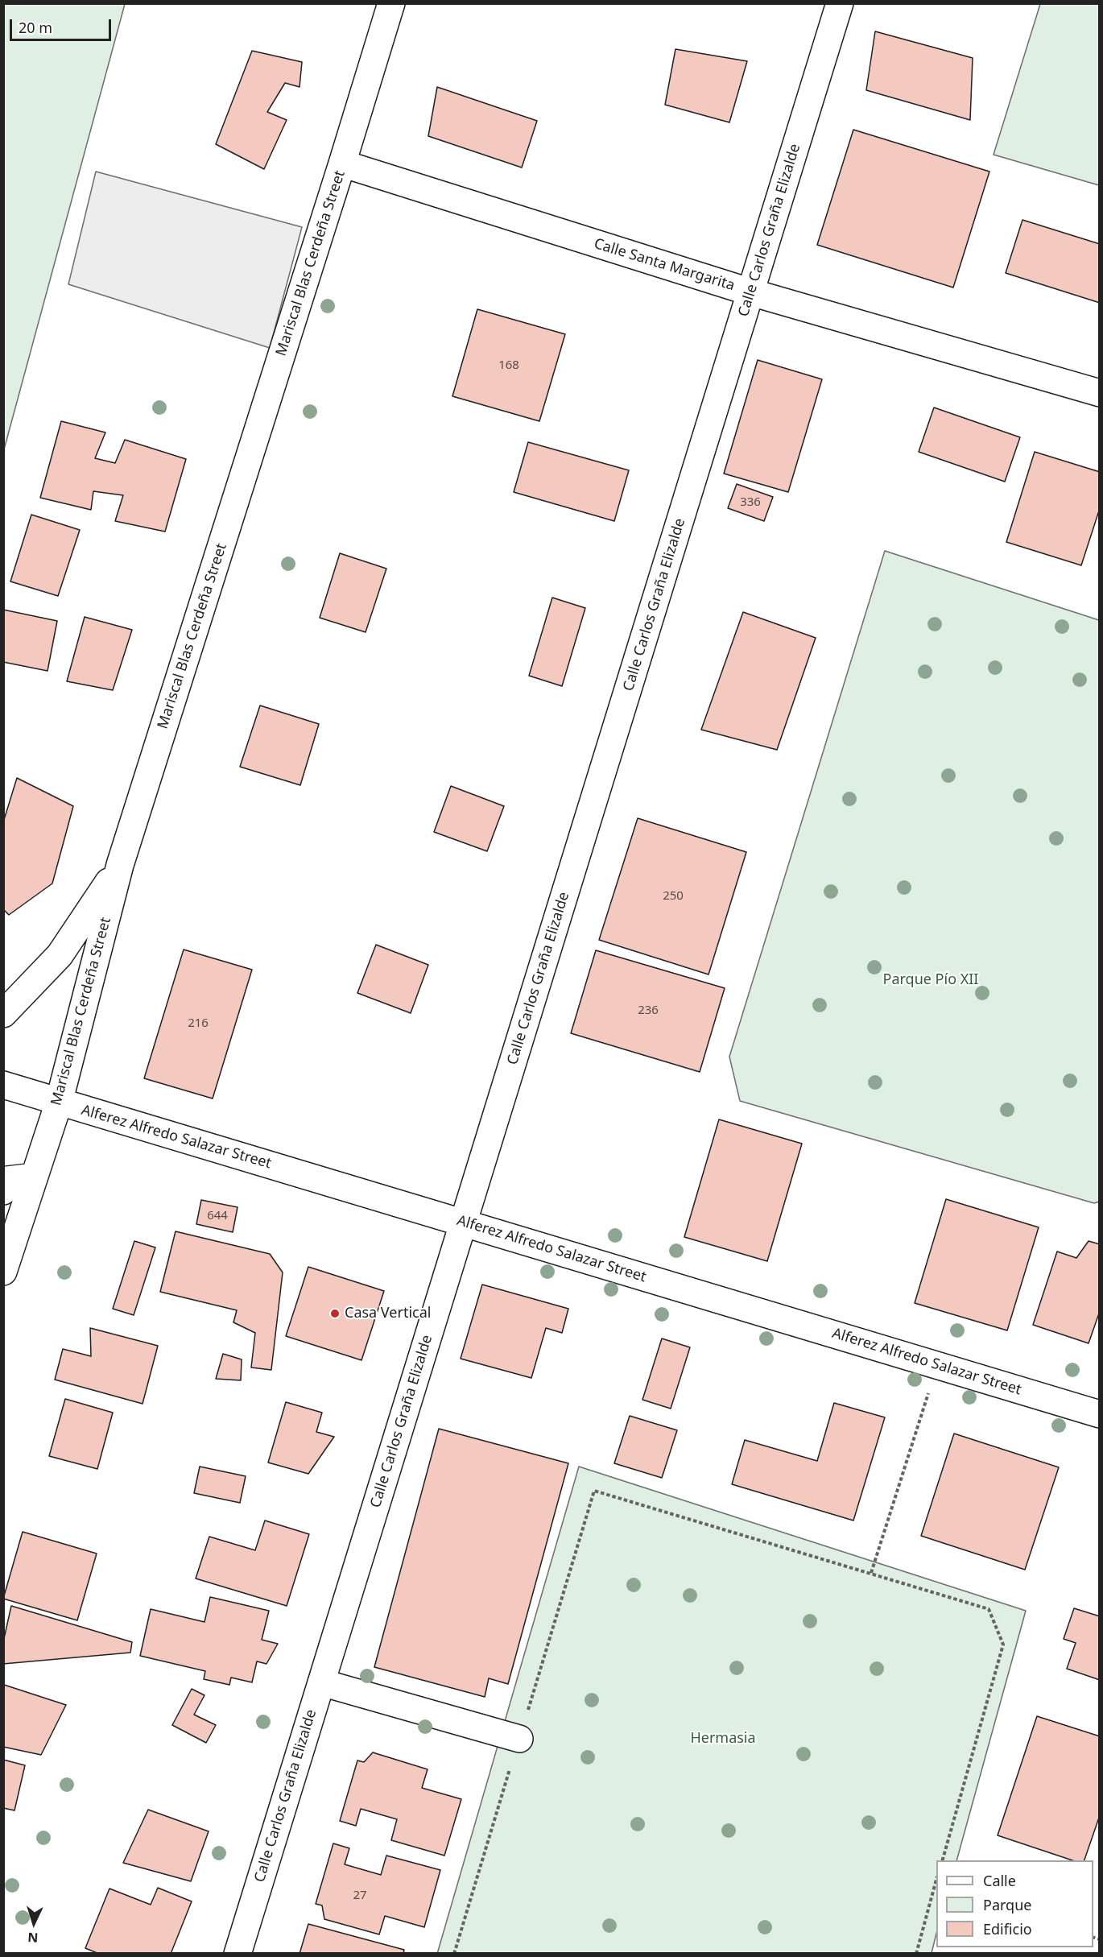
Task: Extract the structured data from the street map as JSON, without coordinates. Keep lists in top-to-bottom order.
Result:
{
  "streets": {
    "street": [
      "Calle Carlos Graña Elizalde",
      "Mariscal Blas Cerdeña Street",
      "Calle Santa Margarita",
      "Alferez Alfredo Salazar Street"
    ]
  },
  "crossings": [
    ["Calle Carlos Graña Elizalde", "Calle Santa Margarita"],
    ["Calle Carlos Graña Elizalde", "Alferez Alfredo Salazar Street"],
    ["Mariscal Blas Cerdeña Street", "Calle Santa Margarita"],
    ["Mariscal Blas Cerdeña Street", "Alferez Alfredo Salazar Street"]
  ],
  "parks": ["Parque Pío XII", "Hermasia"],
  "places": ["Casa Vertical"],
  "house_numbers": [
    "168",
    "336",
    "250",
    "236",
    "216",
    "644",
    "27"
  ],
  "legend": ["Calle", "Parque", "Edificio"],
  "scale_bar": "20 m",
  "north": "bottom"
}
